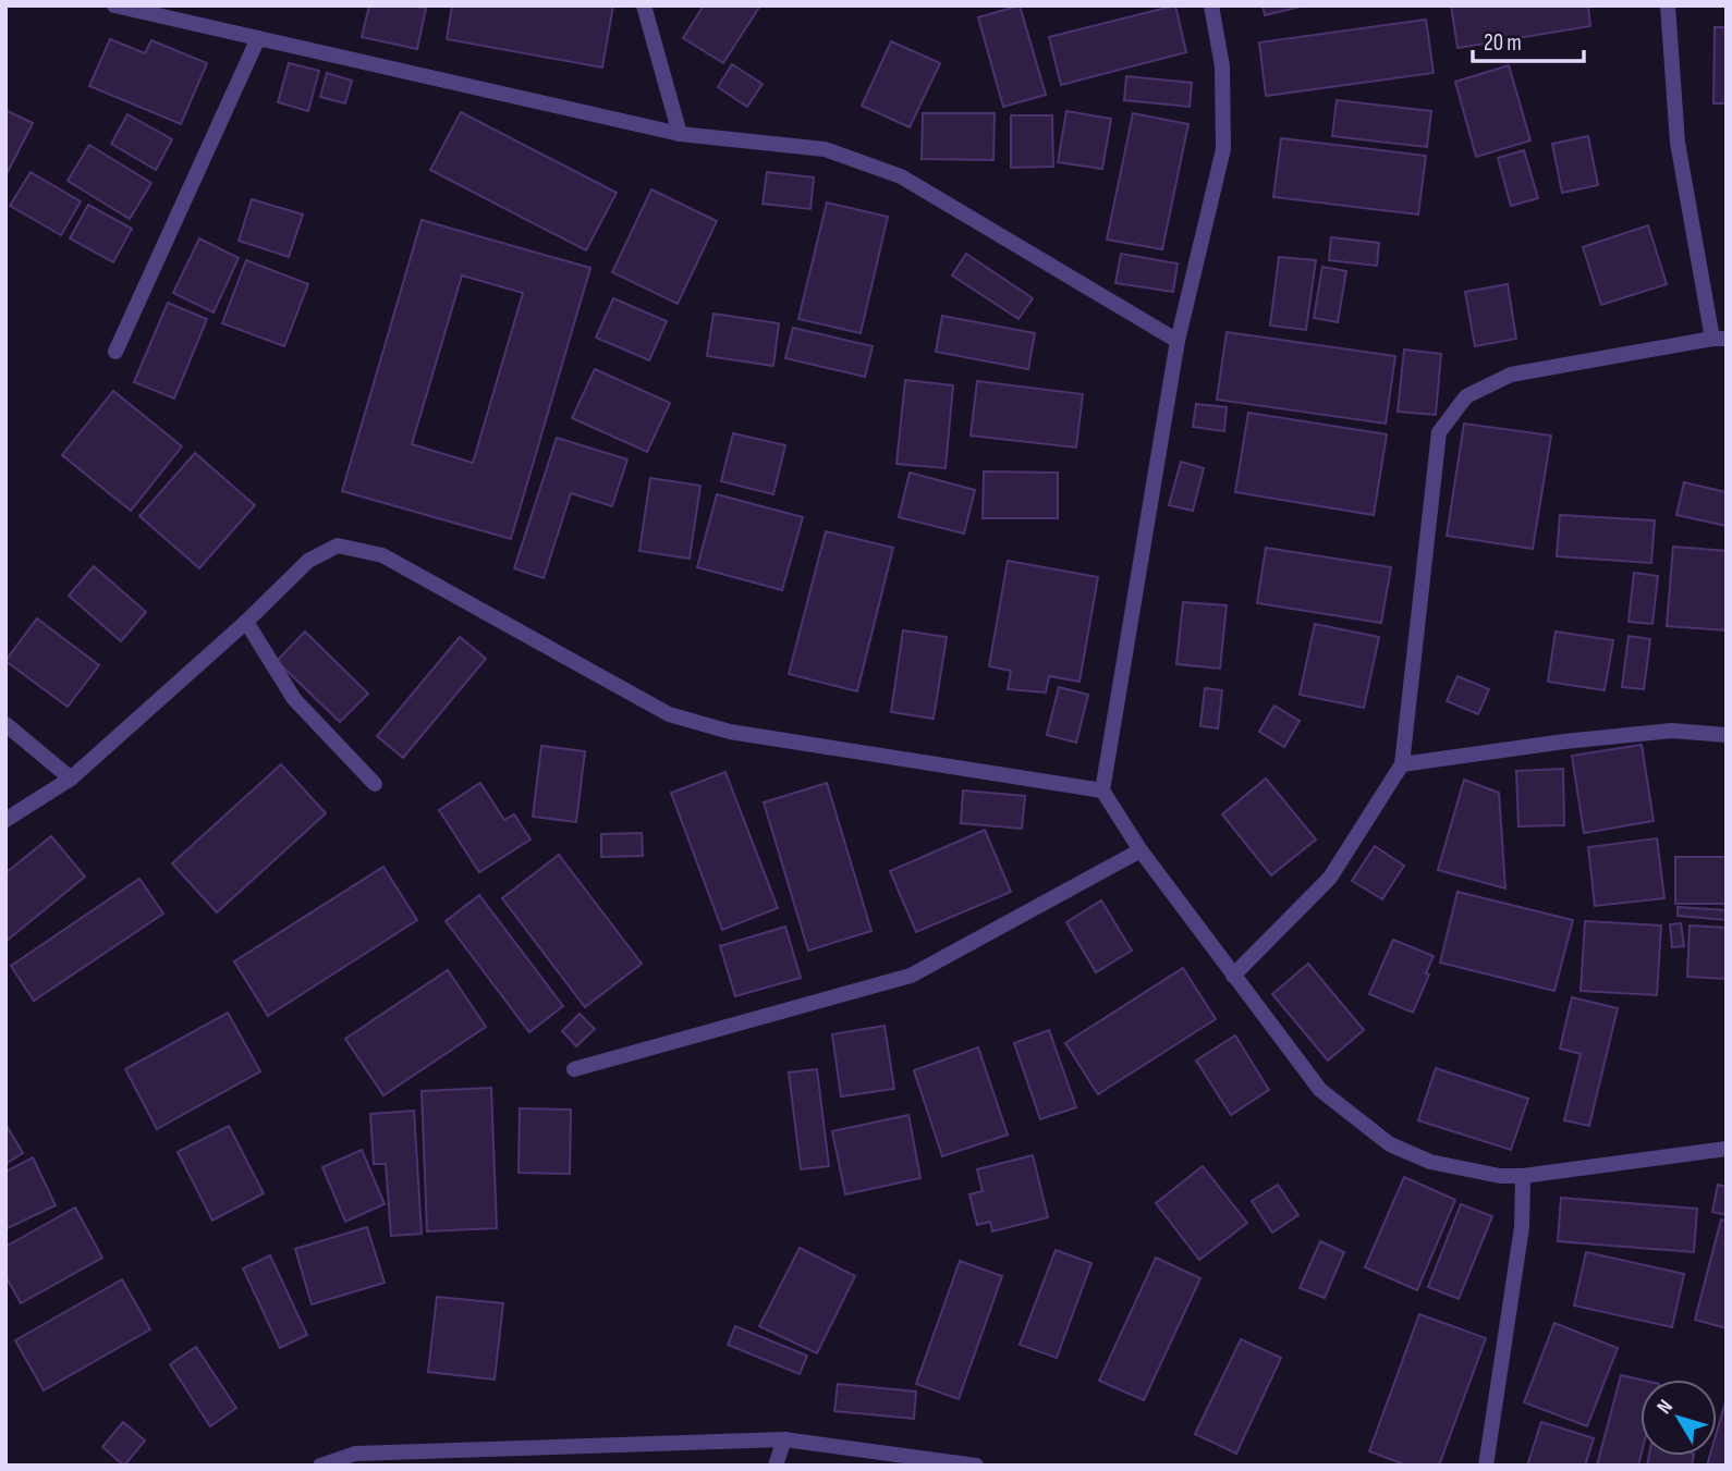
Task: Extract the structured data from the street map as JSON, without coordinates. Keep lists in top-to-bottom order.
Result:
{
  "scale_bar": "20 m",
  "north": "top left"
}
